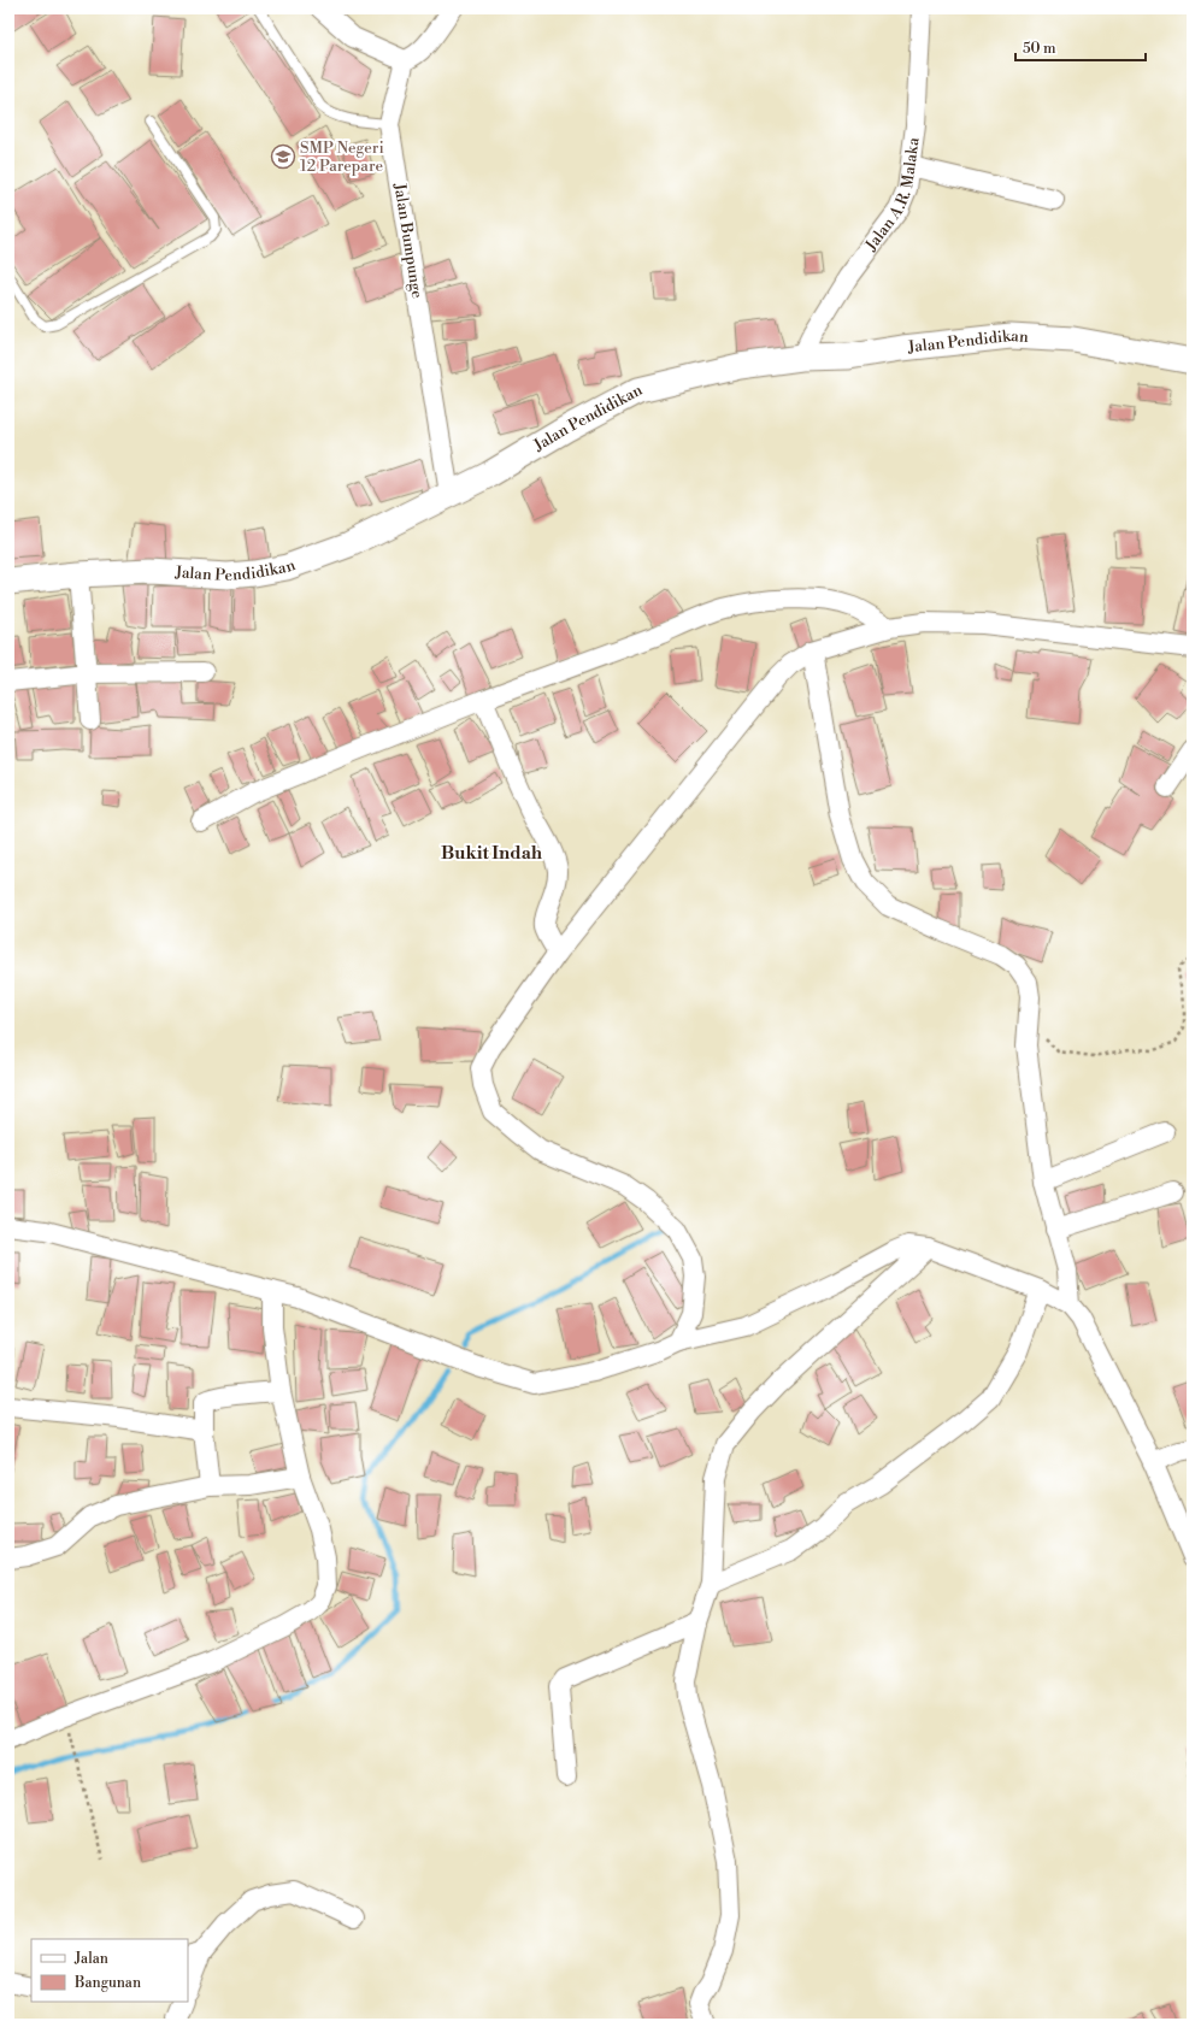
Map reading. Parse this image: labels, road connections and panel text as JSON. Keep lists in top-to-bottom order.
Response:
{
  "streets": {
    "street": ["Jalan A.R. Malaka", "Jalan Bumpunge", "Jalan Pendidikan"]
  },
  "crossings": [
    ["Jalan A.R. Malaka", "Jalan Pendidikan"],
    ["Jalan Bumpunge", "Jalan Pendidikan"]
  ],
  "districts": ["Bukit Indah"],
  "places": {
    "school or university": ["SMP Negeri 12 Parepare"]
  },
  "legend": ["Jalan", "Bangunan"],
  "scale_bar": "50 m"
}
